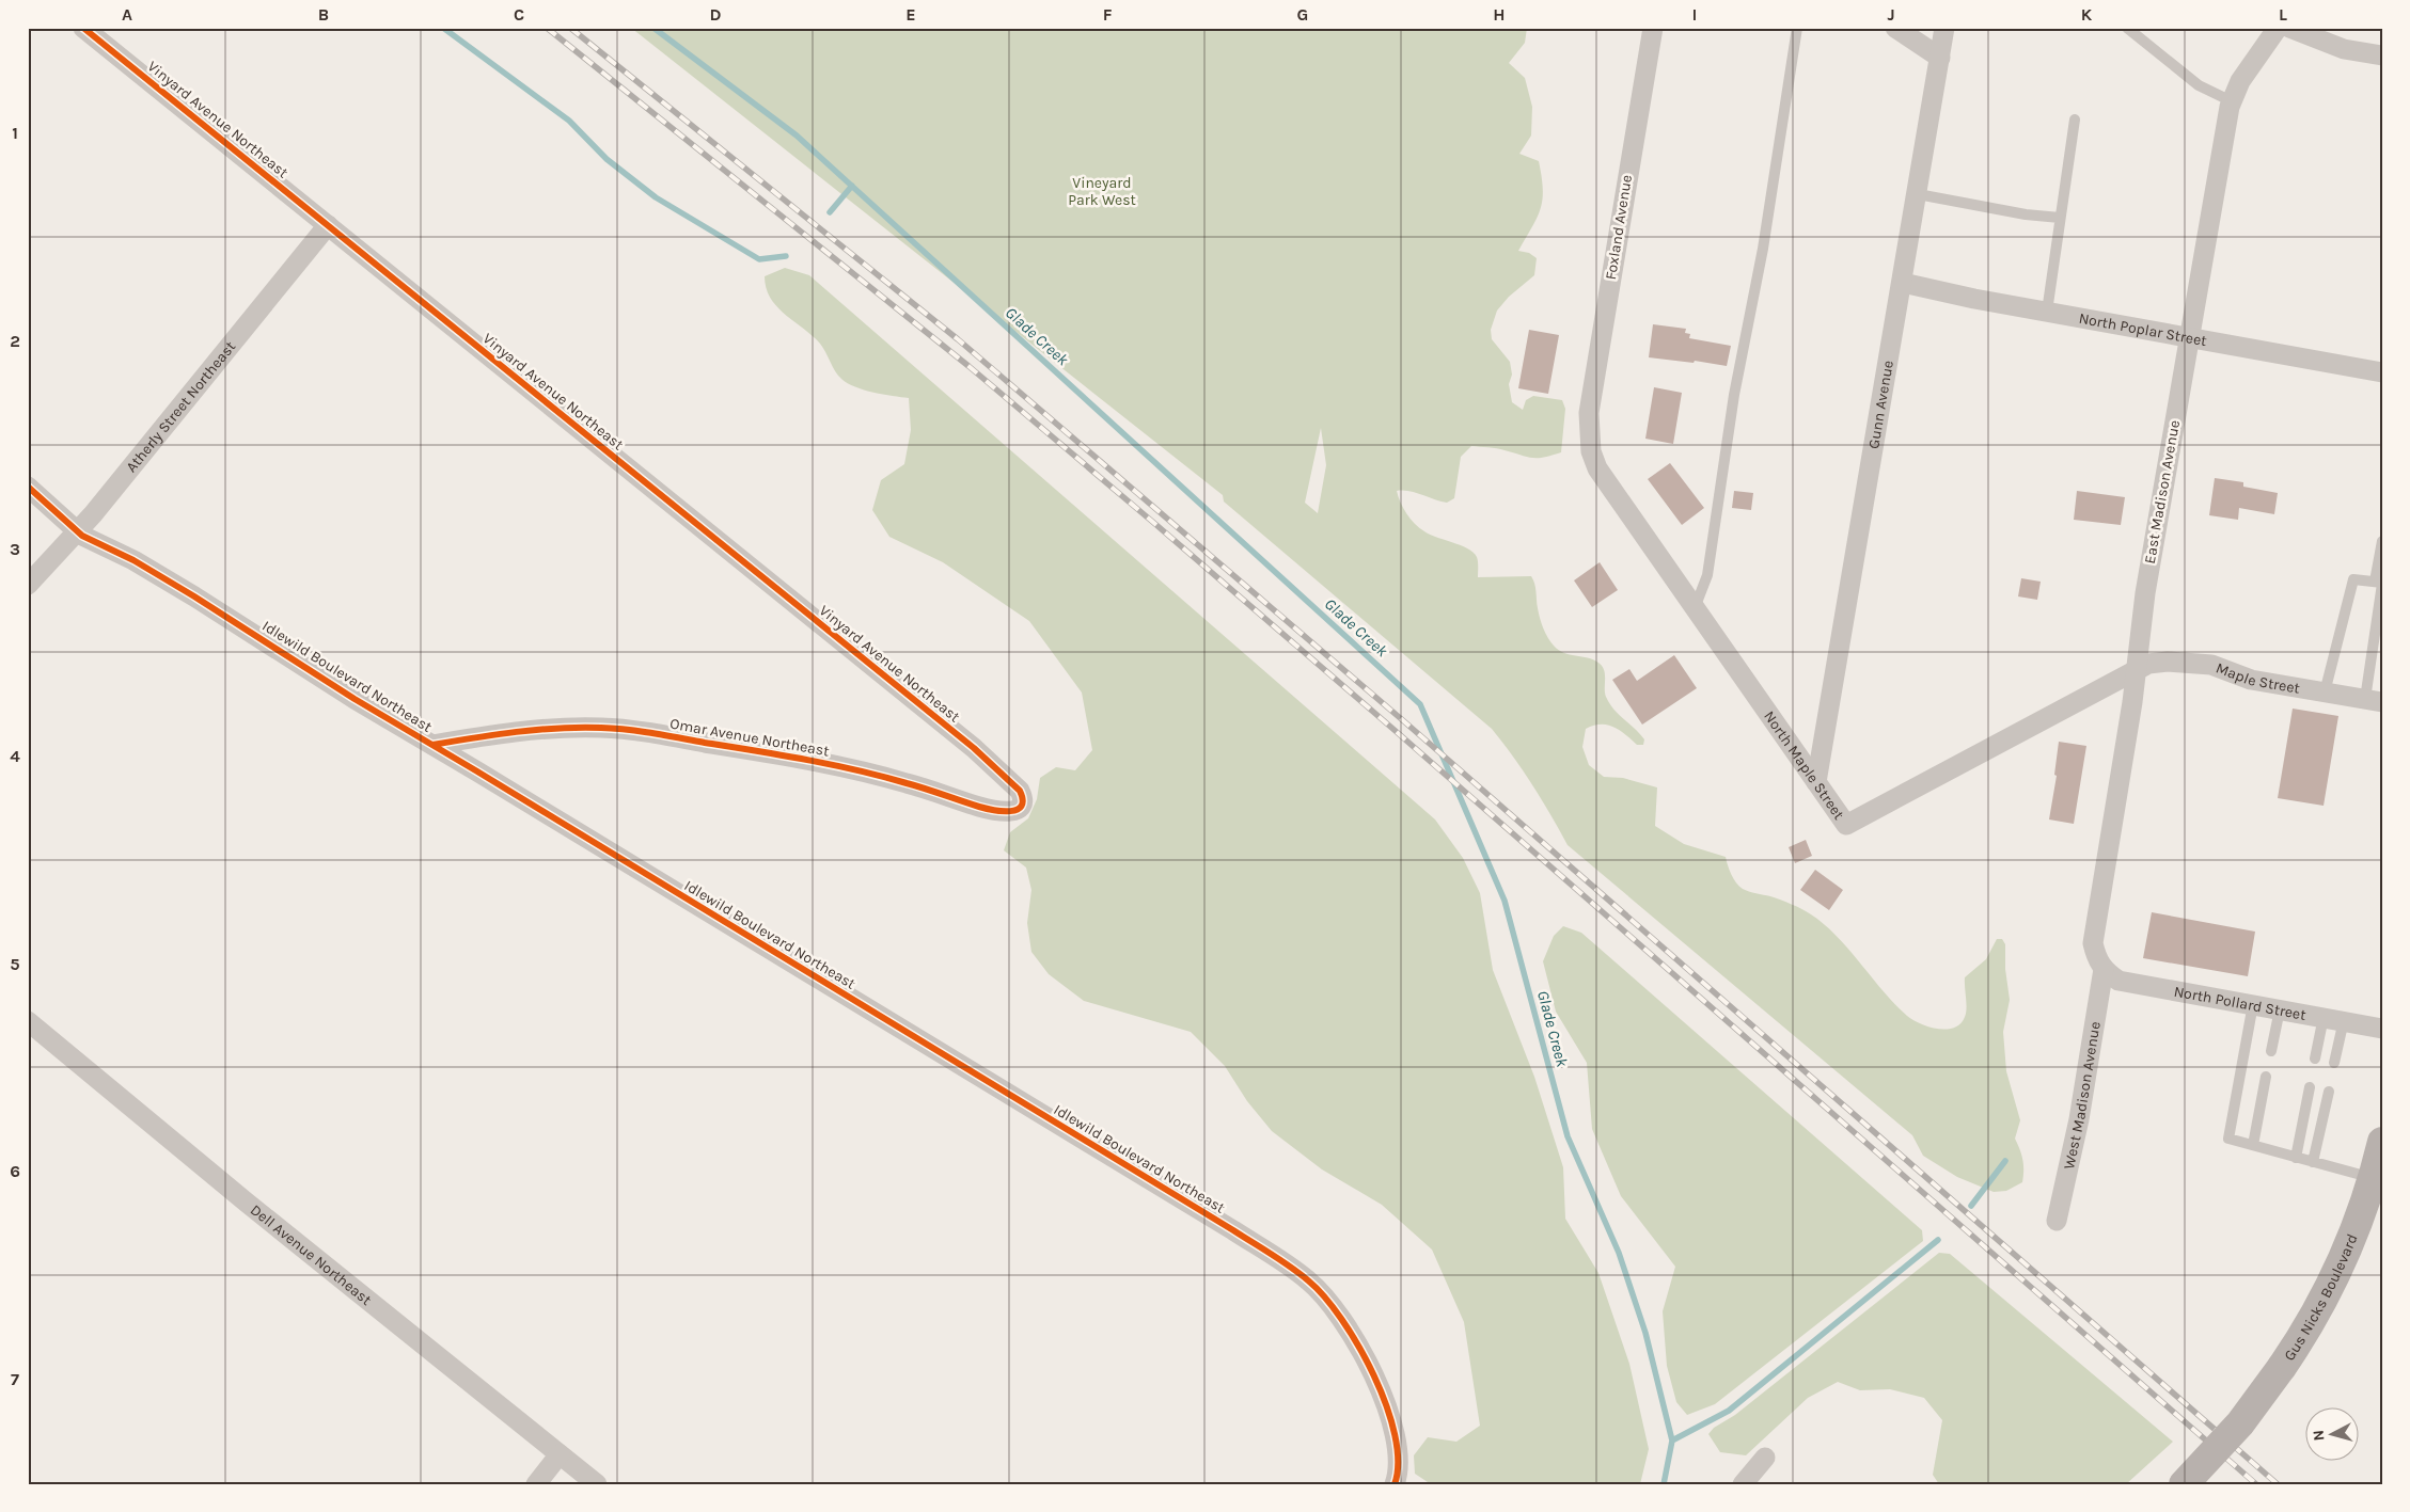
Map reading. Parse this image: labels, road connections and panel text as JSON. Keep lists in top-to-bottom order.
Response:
{
  "streets": {
    "main road": ["Gus Nicks Boulevard"],
    "street": [
      "Vinyard Avenue Northeast",
      "Foxland Avenue",
      "North Poplar Street",
      "Gunn Avenue",
      "Atherly Street Northeast",
      "East Madison Avenue",
      "Idlewild Boulevard Northeast",
      "Maple Street",
      "Omar Avenue Northeast",
      "North Maple Street",
      "North Pollard Street",
      "West Madison Avenue",
      "Dell Avenue Northeast"
    ]
  },
  "crossings": [
    ["Vinyard Avenue Northeast", "Atherly Street Northeast"],
    ["Vinyard Avenue Northeast", "Omar Avenue Northeast"],
    ["Foxland Avenue", "North Maple Street"],
    ["North Poplar Street", "Gunn Avenue"],
    ["North Poplar Street", "East Madison Avenue"],
    ["Gunn Avenue", "North Maple Street"],
    ["Atherly Street Northeast", "Idlewild Boulevard Northeast"],
    ["East Madison Avenue", "Maple Street"],
    ["East Madison Avenue", "North Maple Street"],
    ["East Madison Avenue", "North Pollard Street"],
    ["East Madison Avenue", "West Madison Avenue"],
    ["Idlewild Boulevard Northeast", "Omar Avenue Northeast"],
    ["Maple Street", "North Maple Street"],
    ["North Pollard Street", "West Madison Avenue"]
  ],
  "water": ["Glade Creek"],
  "parks": ["Vineyard Park West"],
  "north": "left",
  "grid": {
    "columns": [
      "A",
      "B",
      "C",
      "D",
      "E",
      "F",
      "G",
      "H",
      "I",
      "J",
      "K",
      "L"
    ],
    "rows": [
      "1",
      "2",
      "3",
      "4",
      "5",
      "6",
      "7"
    ]
  }
}
